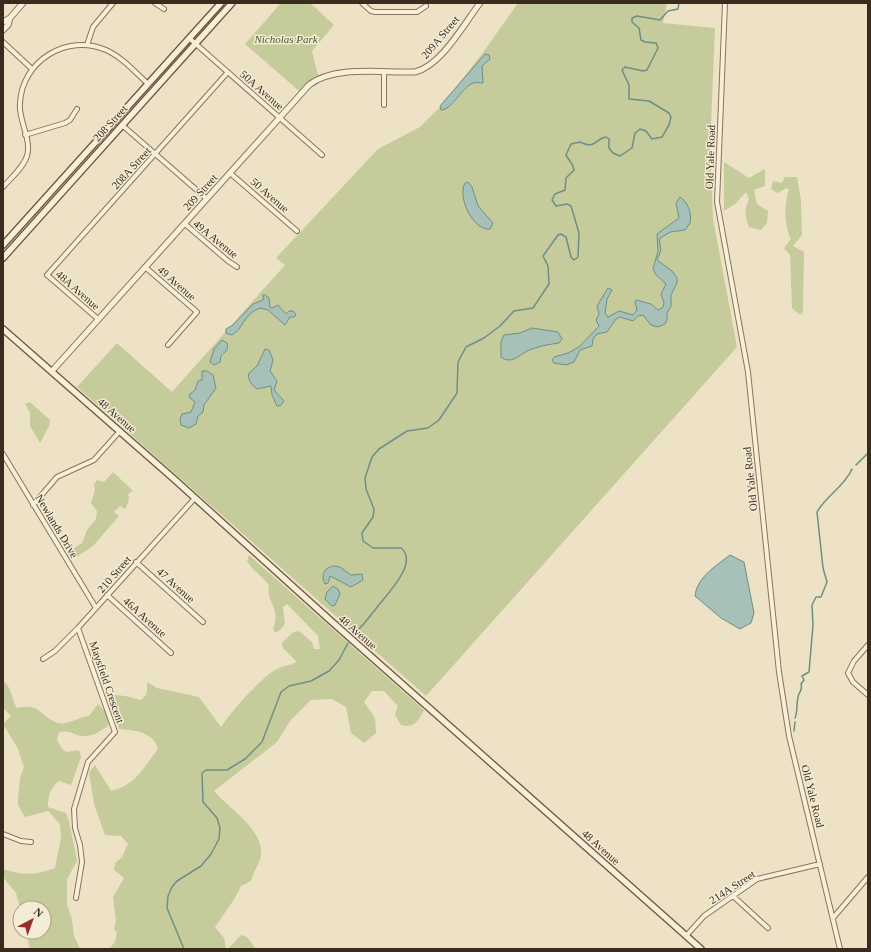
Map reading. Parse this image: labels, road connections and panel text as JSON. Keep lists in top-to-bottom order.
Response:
{
  "streets": {
    "main road": ["208 Street", "48 Avenue"],
    "street": [
      "209A Street",
      "50A Avenue",
      "Old Yale Road",
      "208A Street",
      "209 Street",
      "50 Avenue",
      "49A Avenue",
      "49 Avenue",
      "48A Avenue",
      "Newlands Drive",
      "210 Street",
      "47 Avenue",
      "46A Avenue",
      "Maysfield Crescent",
      "214A Street"
    ]
  },
  "crossings": [
    ["209A Street", "209 Street"],
    ["50A Avenue", "208 Street"],
    ["50A Avenue", "208A Street"],
    ["50A Avenue", "209 Street"],
    ["Old Yale Road", "214A Street"],
    ["208A Street", "48A Avenue"],
    ["209 Street", "50 Avenue"],
    ["209 Street", "49A Avenue"],
    ["209 Street", "49 Avenue"],
    ["209 Street", "48A Avenue"],
    ["209 Street", "48 Avenue"],
    ["48 Avenue", "210 Street"],
    ["48 Avenue", "214A Street"],
    ["Newlands Drive", "210 Street"],
    ["210 Street", "47 Avenue"],
    ["210 Street", "46A Avenue"],
    ["210 Street", "Maysfield Crescent"]
  ],
  "parks": ["Nicholas Park"],
  "north": "top right"
}
